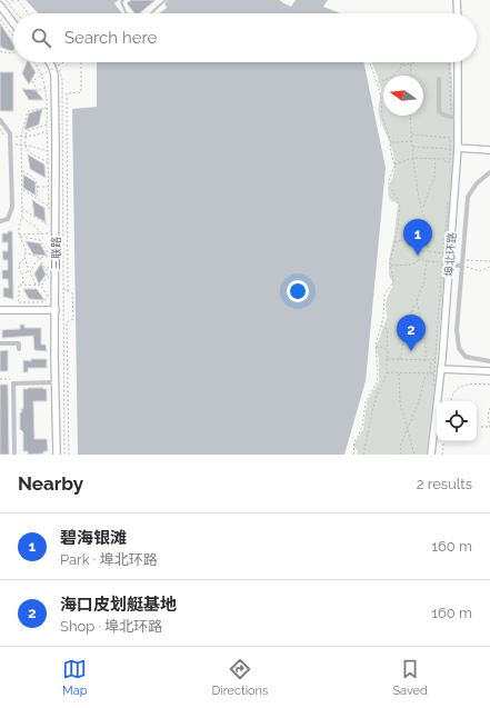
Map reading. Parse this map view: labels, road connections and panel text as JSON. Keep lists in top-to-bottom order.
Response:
{
  "streets": {
    "main road": ["三联路", "埠北环路"]
  },
  "north": "left",
  "page": {
    "search": "Search here",
    "pins": ["1", "2"],
    "heading": ["Nearby", "2 results"],
    "list": [
      {
        "mark": "1",
        "name": "碧海银滩",
        "note": "Park · 埠北环路",
        "value": "160 m"
      },
      {
        "mark": "2",
        "name": "海口皮划艇基地",
        "note": "Shop · 埠北环路",
        "value": "160 m"
      }
    ],
    "nav": ["Map", "Directions", "Saved"]
  }
}
